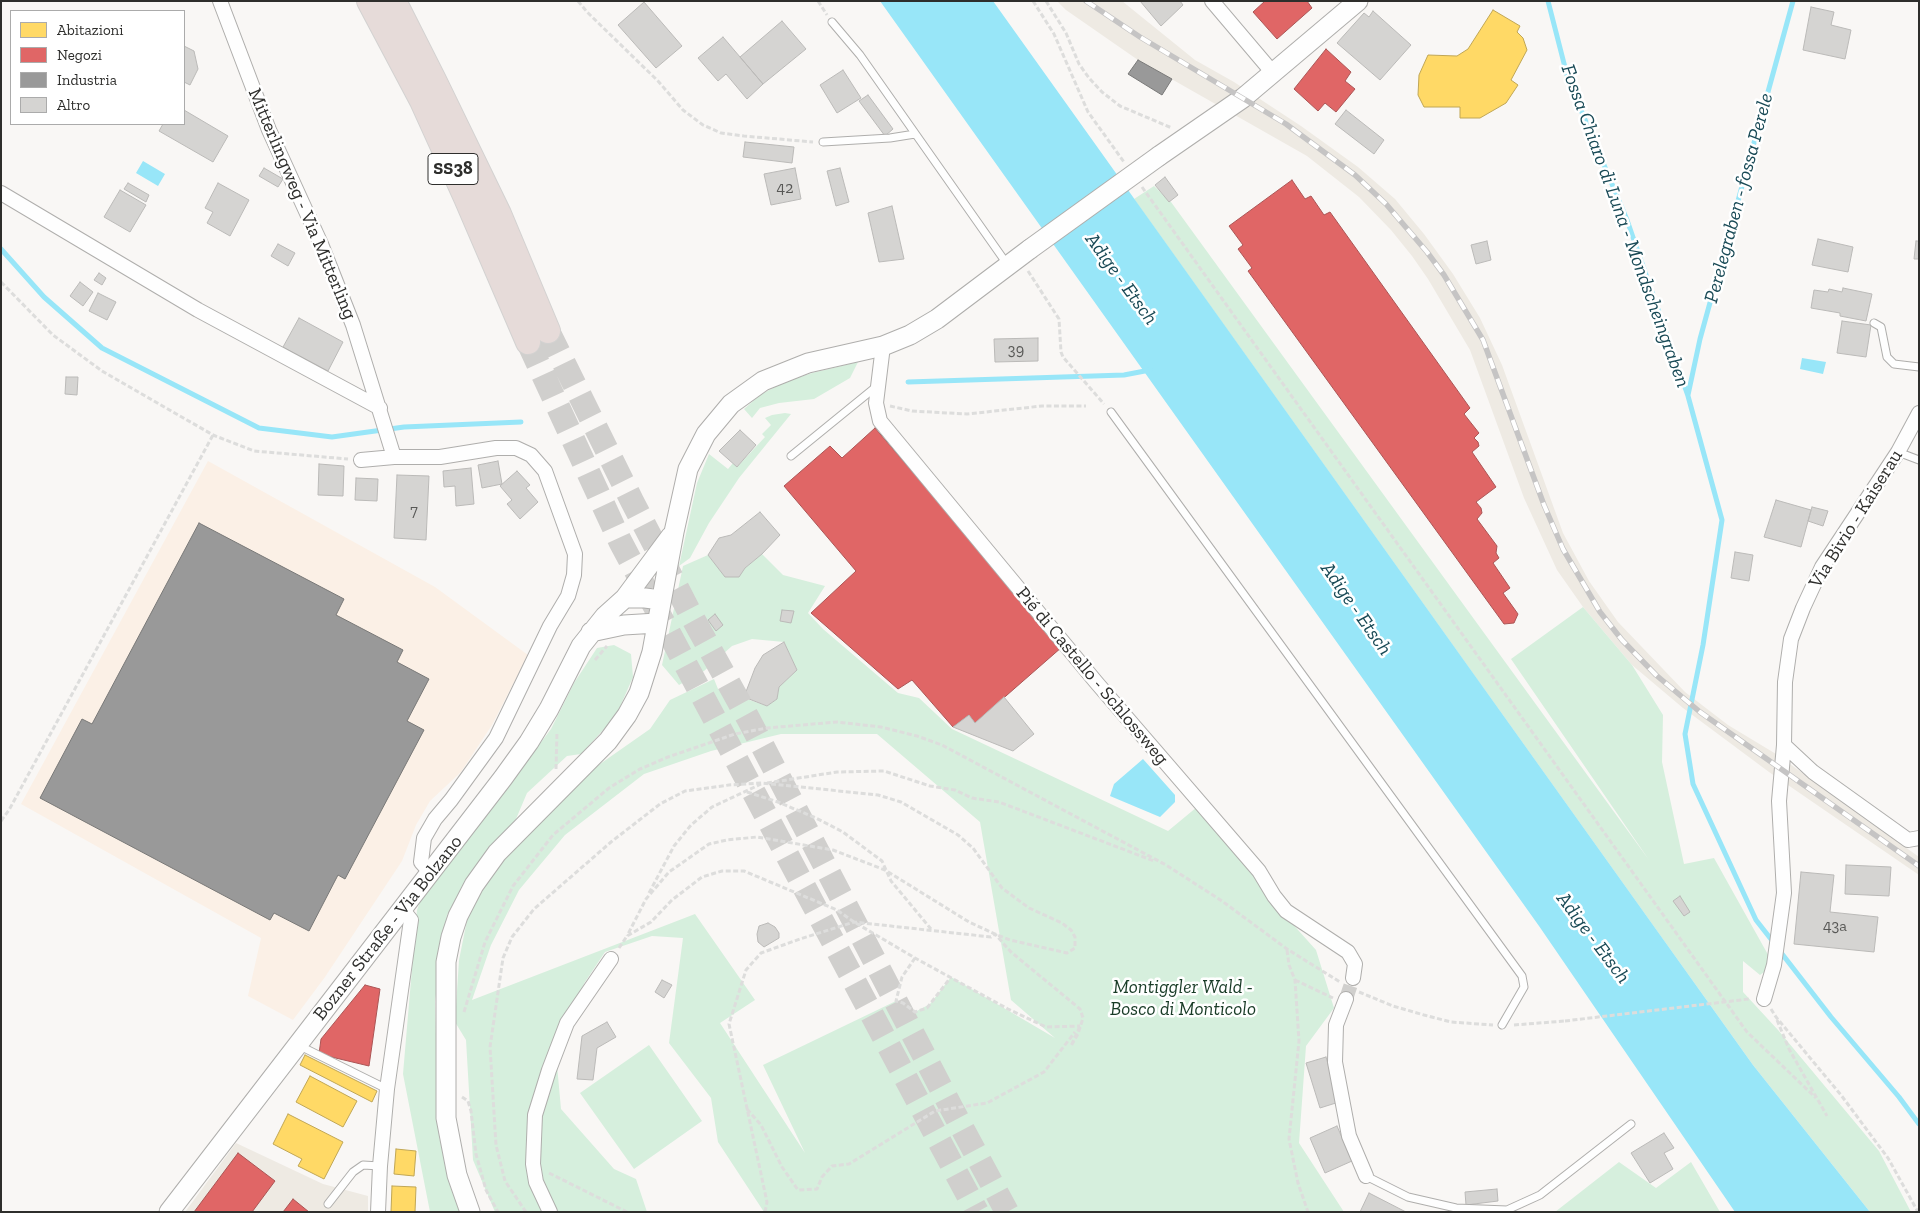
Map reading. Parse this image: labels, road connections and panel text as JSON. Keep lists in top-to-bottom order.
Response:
{
  "streets": {
    "highway": ["SS38"],
    "main road": ["Bozner Straße - Via Bolzano"],
    "street": ["Mitterlingweg - Via Mitterling", "Via Bivio - Kaiserau", "Pié di Castello - Schlossweg"]
  },
  "water": ["Perelegraben - fossa Perele", "Fossa Chiaro di Luna - Mondscheingraben", "Adige - Etsch"],
  "parks": ["Montiggler Wald - Bosco di Monticolo"],
  "house_numbers": [
    "42",
    "39",
    "7",
    "43a"
  ],
  "legend": [
    "Abitazioni",
    "Negozi",
    "Industria",
    "Altro"
  ]
}
